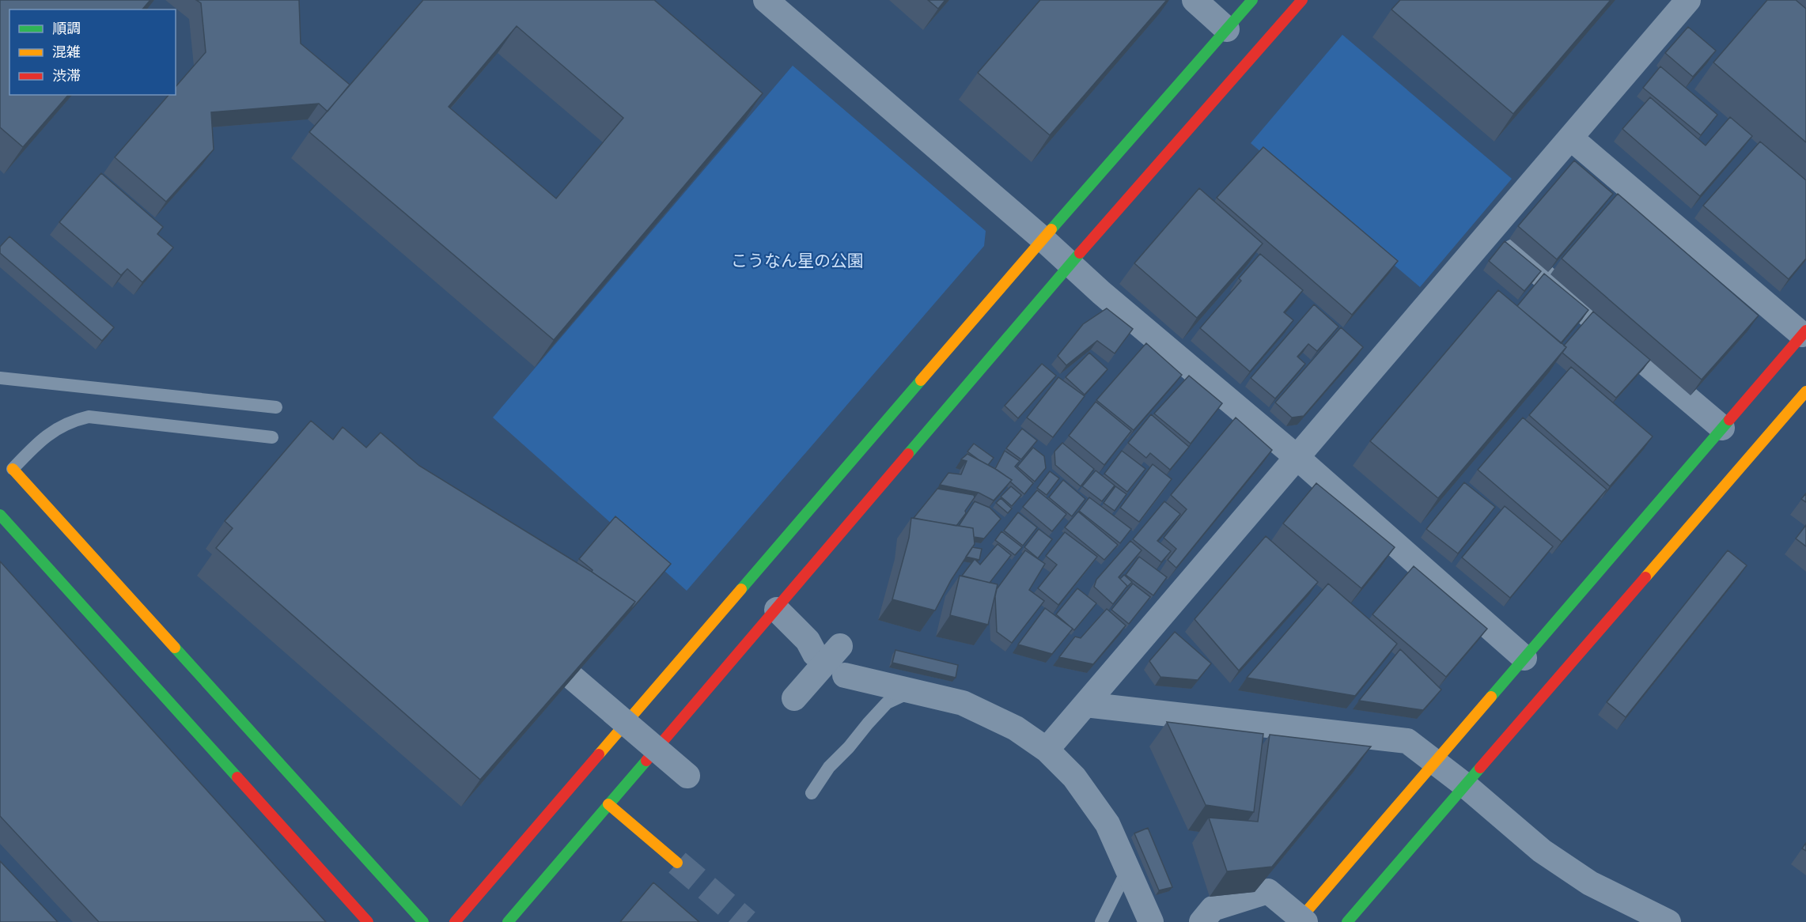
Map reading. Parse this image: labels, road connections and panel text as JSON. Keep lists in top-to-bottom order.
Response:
{
  "parks": ["こうなん星の公園"],
  "legend": ["順調", "混雑", "渋滞"]
}
